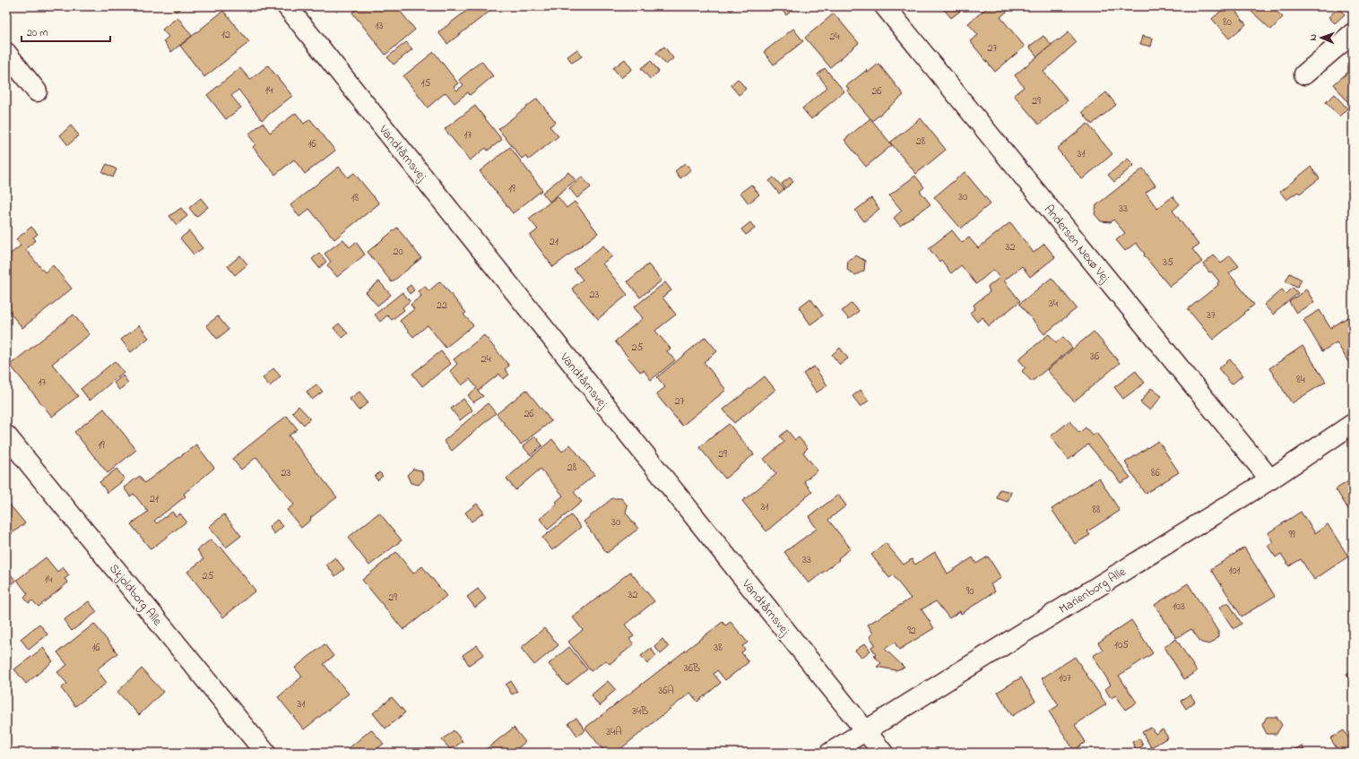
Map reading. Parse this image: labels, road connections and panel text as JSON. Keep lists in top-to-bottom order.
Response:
{
  "streets": {
    "street": [
      "Vandtårnsvej",
      "Andersen Nexø Vej",
      "Marienborg Alle",
      "Skjoldborg Alle"
    ]
  },
  "crossings": [
    ["Vandtårnsvej", "Marienborg Alle"],
    ["Andersen Nexø Vej", "Marienborg Alle"]
  ],
  "house_numbers": [
    "80",
    "13",
    "12",
    "24",
    "27",
    "15",
    "14",
    "26",
    "29",
    "17",
    "28",
    "16",
    "31",
    "19",
    "30",
    "18",
    "33",
    "21",
    "32",
    "20",
    "35",
    "23",
    "34",
    "22",
    "37",
    "25",
    "36",
    "24",
    "84",
    "17",
    "27",
    "26",
    "19",
    "29",
    "28",
    "23",
    "86",
    "21",
    "31",
    "88",
    "30",
    "99",
    "33",
    "101",
    "25",
    "14",
    "90",
    "32",
    "29",
    "103",
    "92",
    "105",
    "16",
    "38",
    "36B",
    "107",
    "36A",
    "31",
    "34B",
    "34A"
  ],
  "scale_bar": "20 m",
  "north": "left"
}
